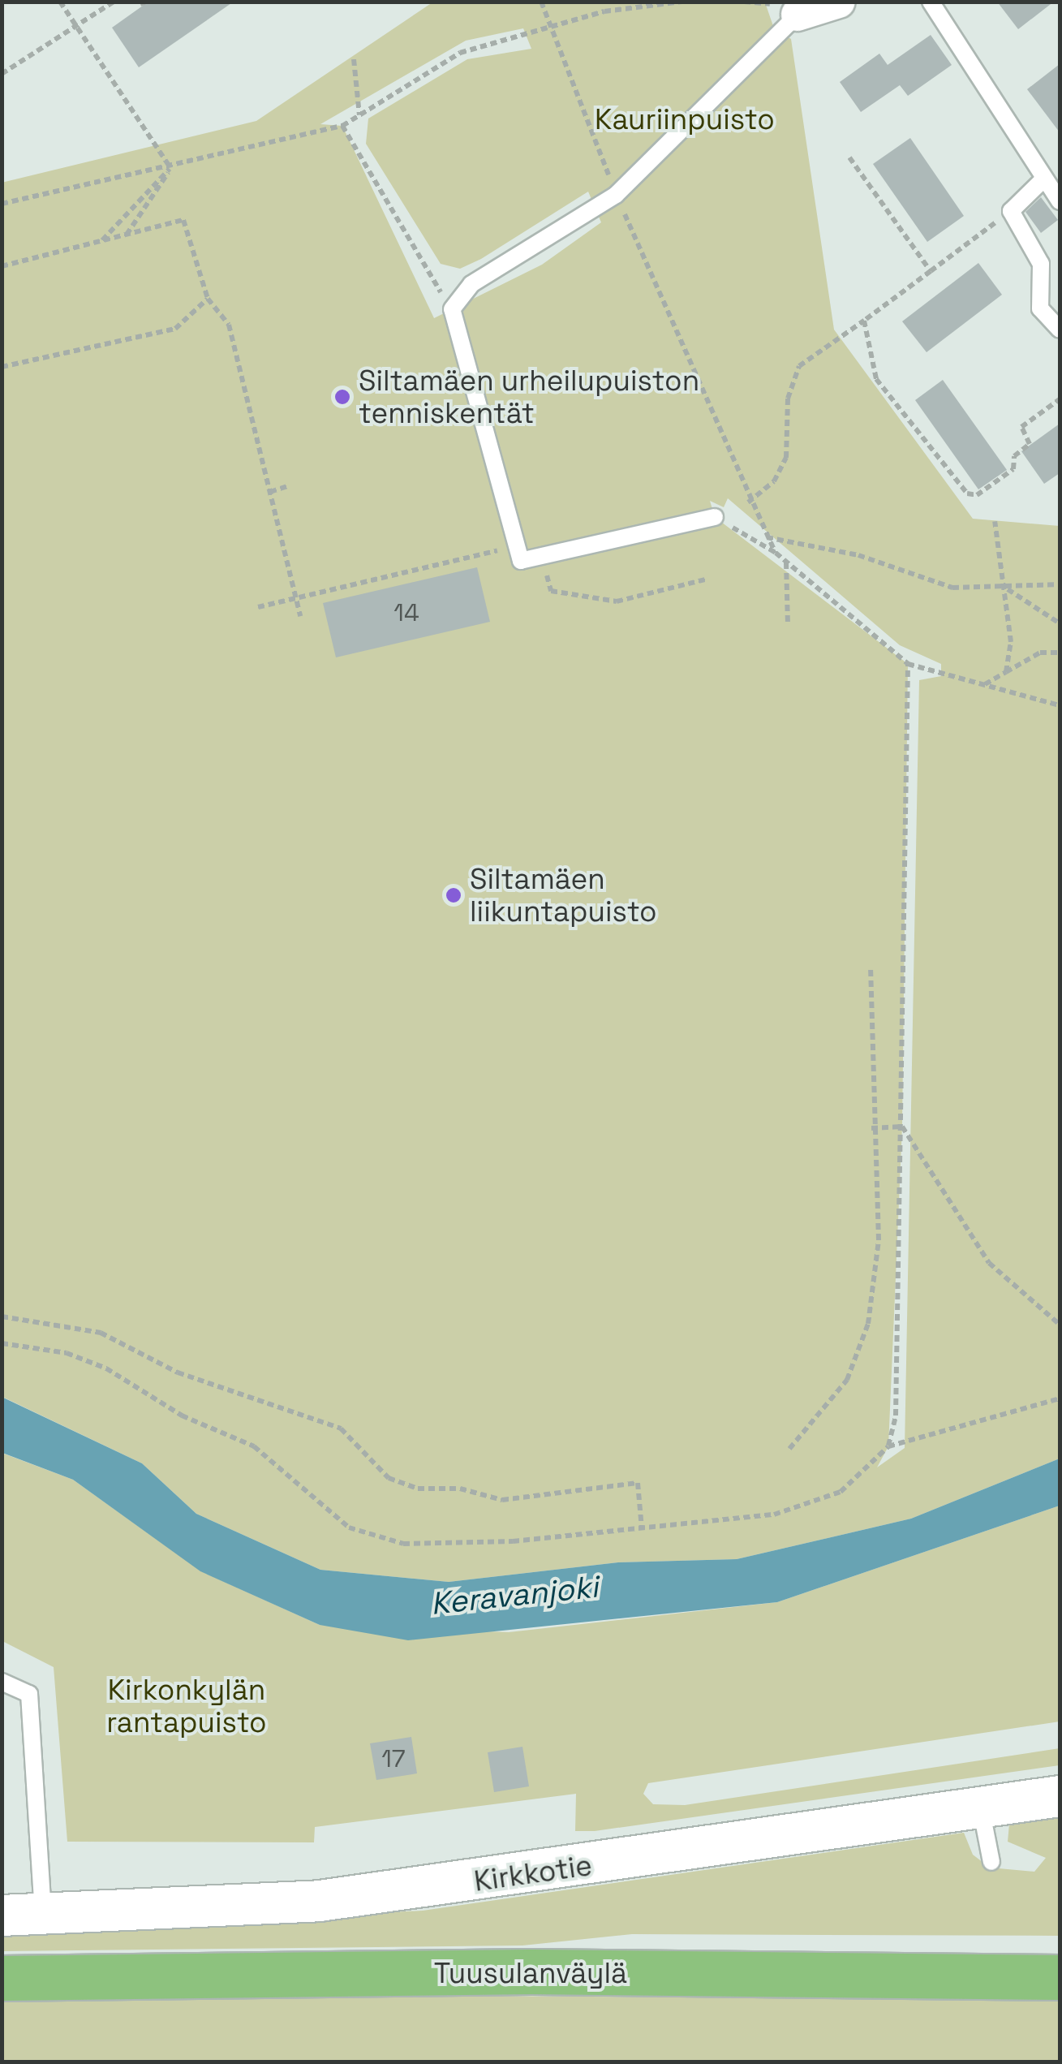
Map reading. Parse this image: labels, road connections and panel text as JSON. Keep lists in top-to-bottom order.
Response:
{
  "streets": {
    "highway": ["Tuusulanväylä"],
    "street": ["Kirkkotie"]
  },
  "water": ["Keravanjoki"],
  "parks": ["Kauriinpuisto", "Kirkonkylän rantapuisto"],
  "places": ["Siltamäen urheilupuiston tenniskentät", "Siltamäen liikuntapuisto"],
  "house_numbers": ["14", "17"]
}
